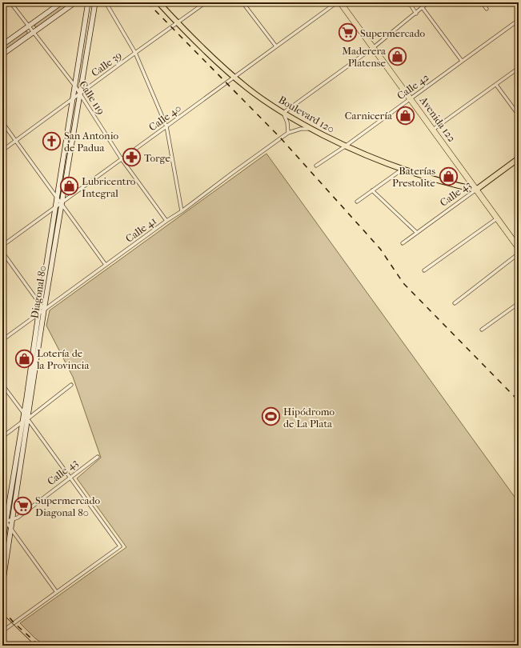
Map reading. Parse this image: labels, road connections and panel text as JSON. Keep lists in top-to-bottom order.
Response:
{
  "streets": {
    "highway": ["Avenida 122"],
    "main road": ["Boulevard 120", "Calle 43", "Diagonal 80"],
    "street": [
      "Calle 39",
      "Calle 42",
      "Calle 119",
      "Calle 40",
      "Calle 41"
    ]
  },
  "crossings": [
    ["Calle 39", "Calle 119"],
    ["Calle 39", "Boulevard 120"],
    ["Calle 39", "Diagonal 80"],
    ["Calle 42", "Boulevard 120"],
    ["Calle 42", "Avenida 122"],
    ["Calle 119", "Calle 40"],
    ["Calle 119", "Calle 41"],
    ["Calle 119", "Diagonal 80"],
    ["Boulevard 120", "Calle 40"],
    ["Boulevard 120", "Avenida 122"],
    ["Boulevard 120", "Calle 43"],
    ["Boulevard 120", "Calle 41"],
    ["Calle 40", "Diagonal 80"],
    ["Avenida 122", "Calle 43"],
    ["Calle 43", "Diagonal 80"],
    ["Calle 41", "Diagonal 80"]
  ],
  "places": {
    "supermarket": ["Supermercado", "Supermercado Diagonal 80"],
    "shop": [
      "Maderera Platense",
      "Carnicería",
      "Baterías Prestolite",
      "Lubricentro Integral",
      "Lotería de la Provincia"
    ],
    "church": ["San Antonio de Padua"],
    "pharmacy": ["Torge"],
    "sports": ["Hipódromo de La Plata"]
  }
}
